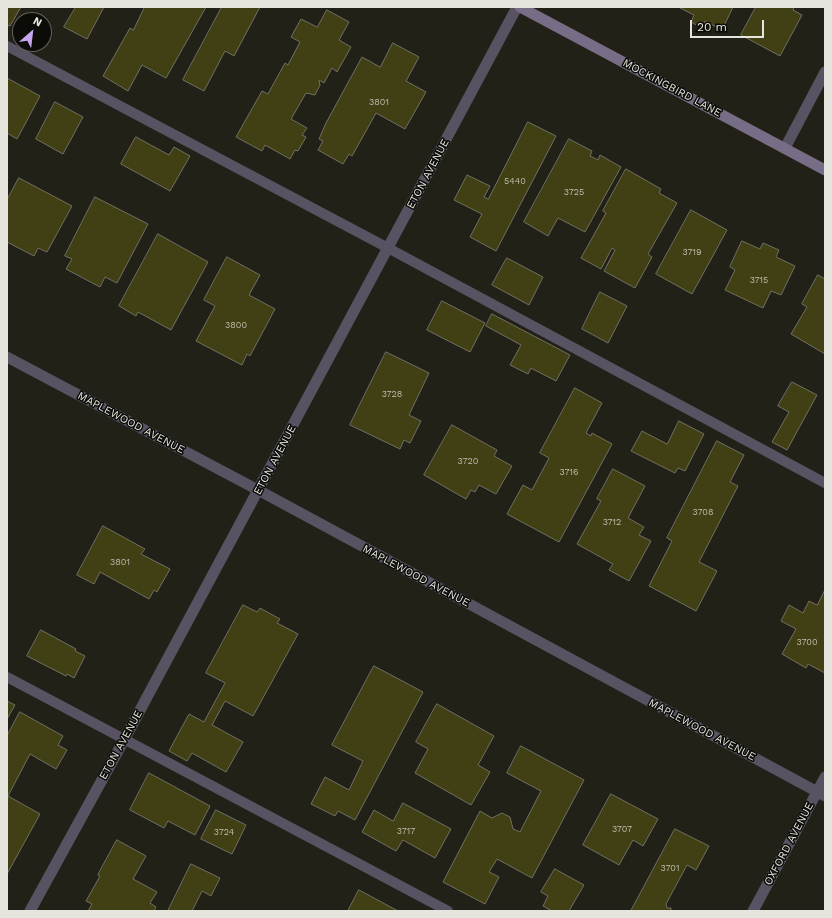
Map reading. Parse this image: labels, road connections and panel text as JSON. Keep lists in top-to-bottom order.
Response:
{
  "streets": {
    "main road": ["MOCKINGBIRD LANE"],
    "street": ["ETON AVENUE", "MAPLEWOOD AVENUE", "OXFORD AVENUE"]
  },
  "crossings": [
    ["MOCKINGBIRD LANE", "ETON AVENUE"],
    ["ETON AVENUE", "MAPLEWOOD AVENUE"],
    ["MAPLEWOOD AVENUE", "OXFORD AVENUE"]
  ],
  "house_numbers": [
    "3801",
    "5440",
    "3725",
    "3719",
    "3715",
    "3800",
    "3728",
    "3720",
    "3716",
    "3708",
    "3712",
    "3801",
    "3700",
    "3707",
    "3717",
    "3724",
    "3701"
  ],
  "scale_bar": "20 m",
  "north": "top right"
}
